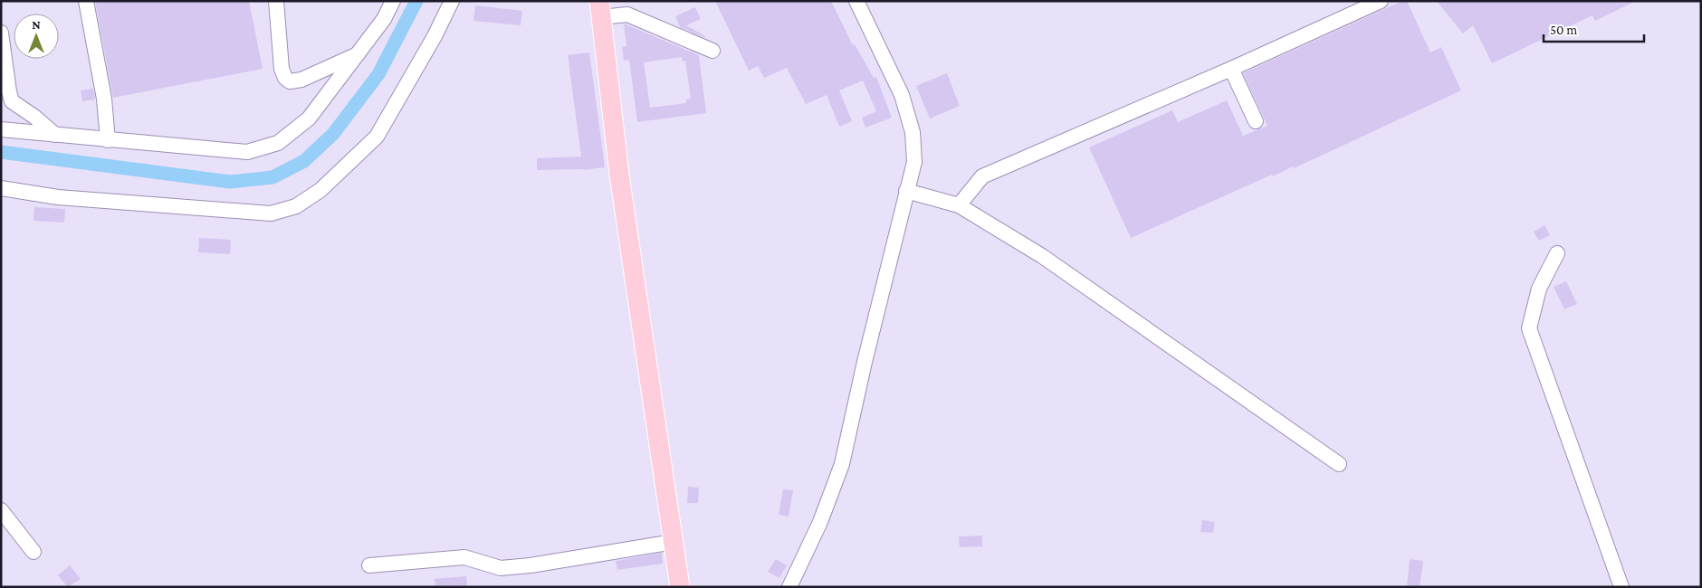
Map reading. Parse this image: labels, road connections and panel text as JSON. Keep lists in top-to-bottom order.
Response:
{
  "scale_bar": "50 m",
  "north": "top"
}
